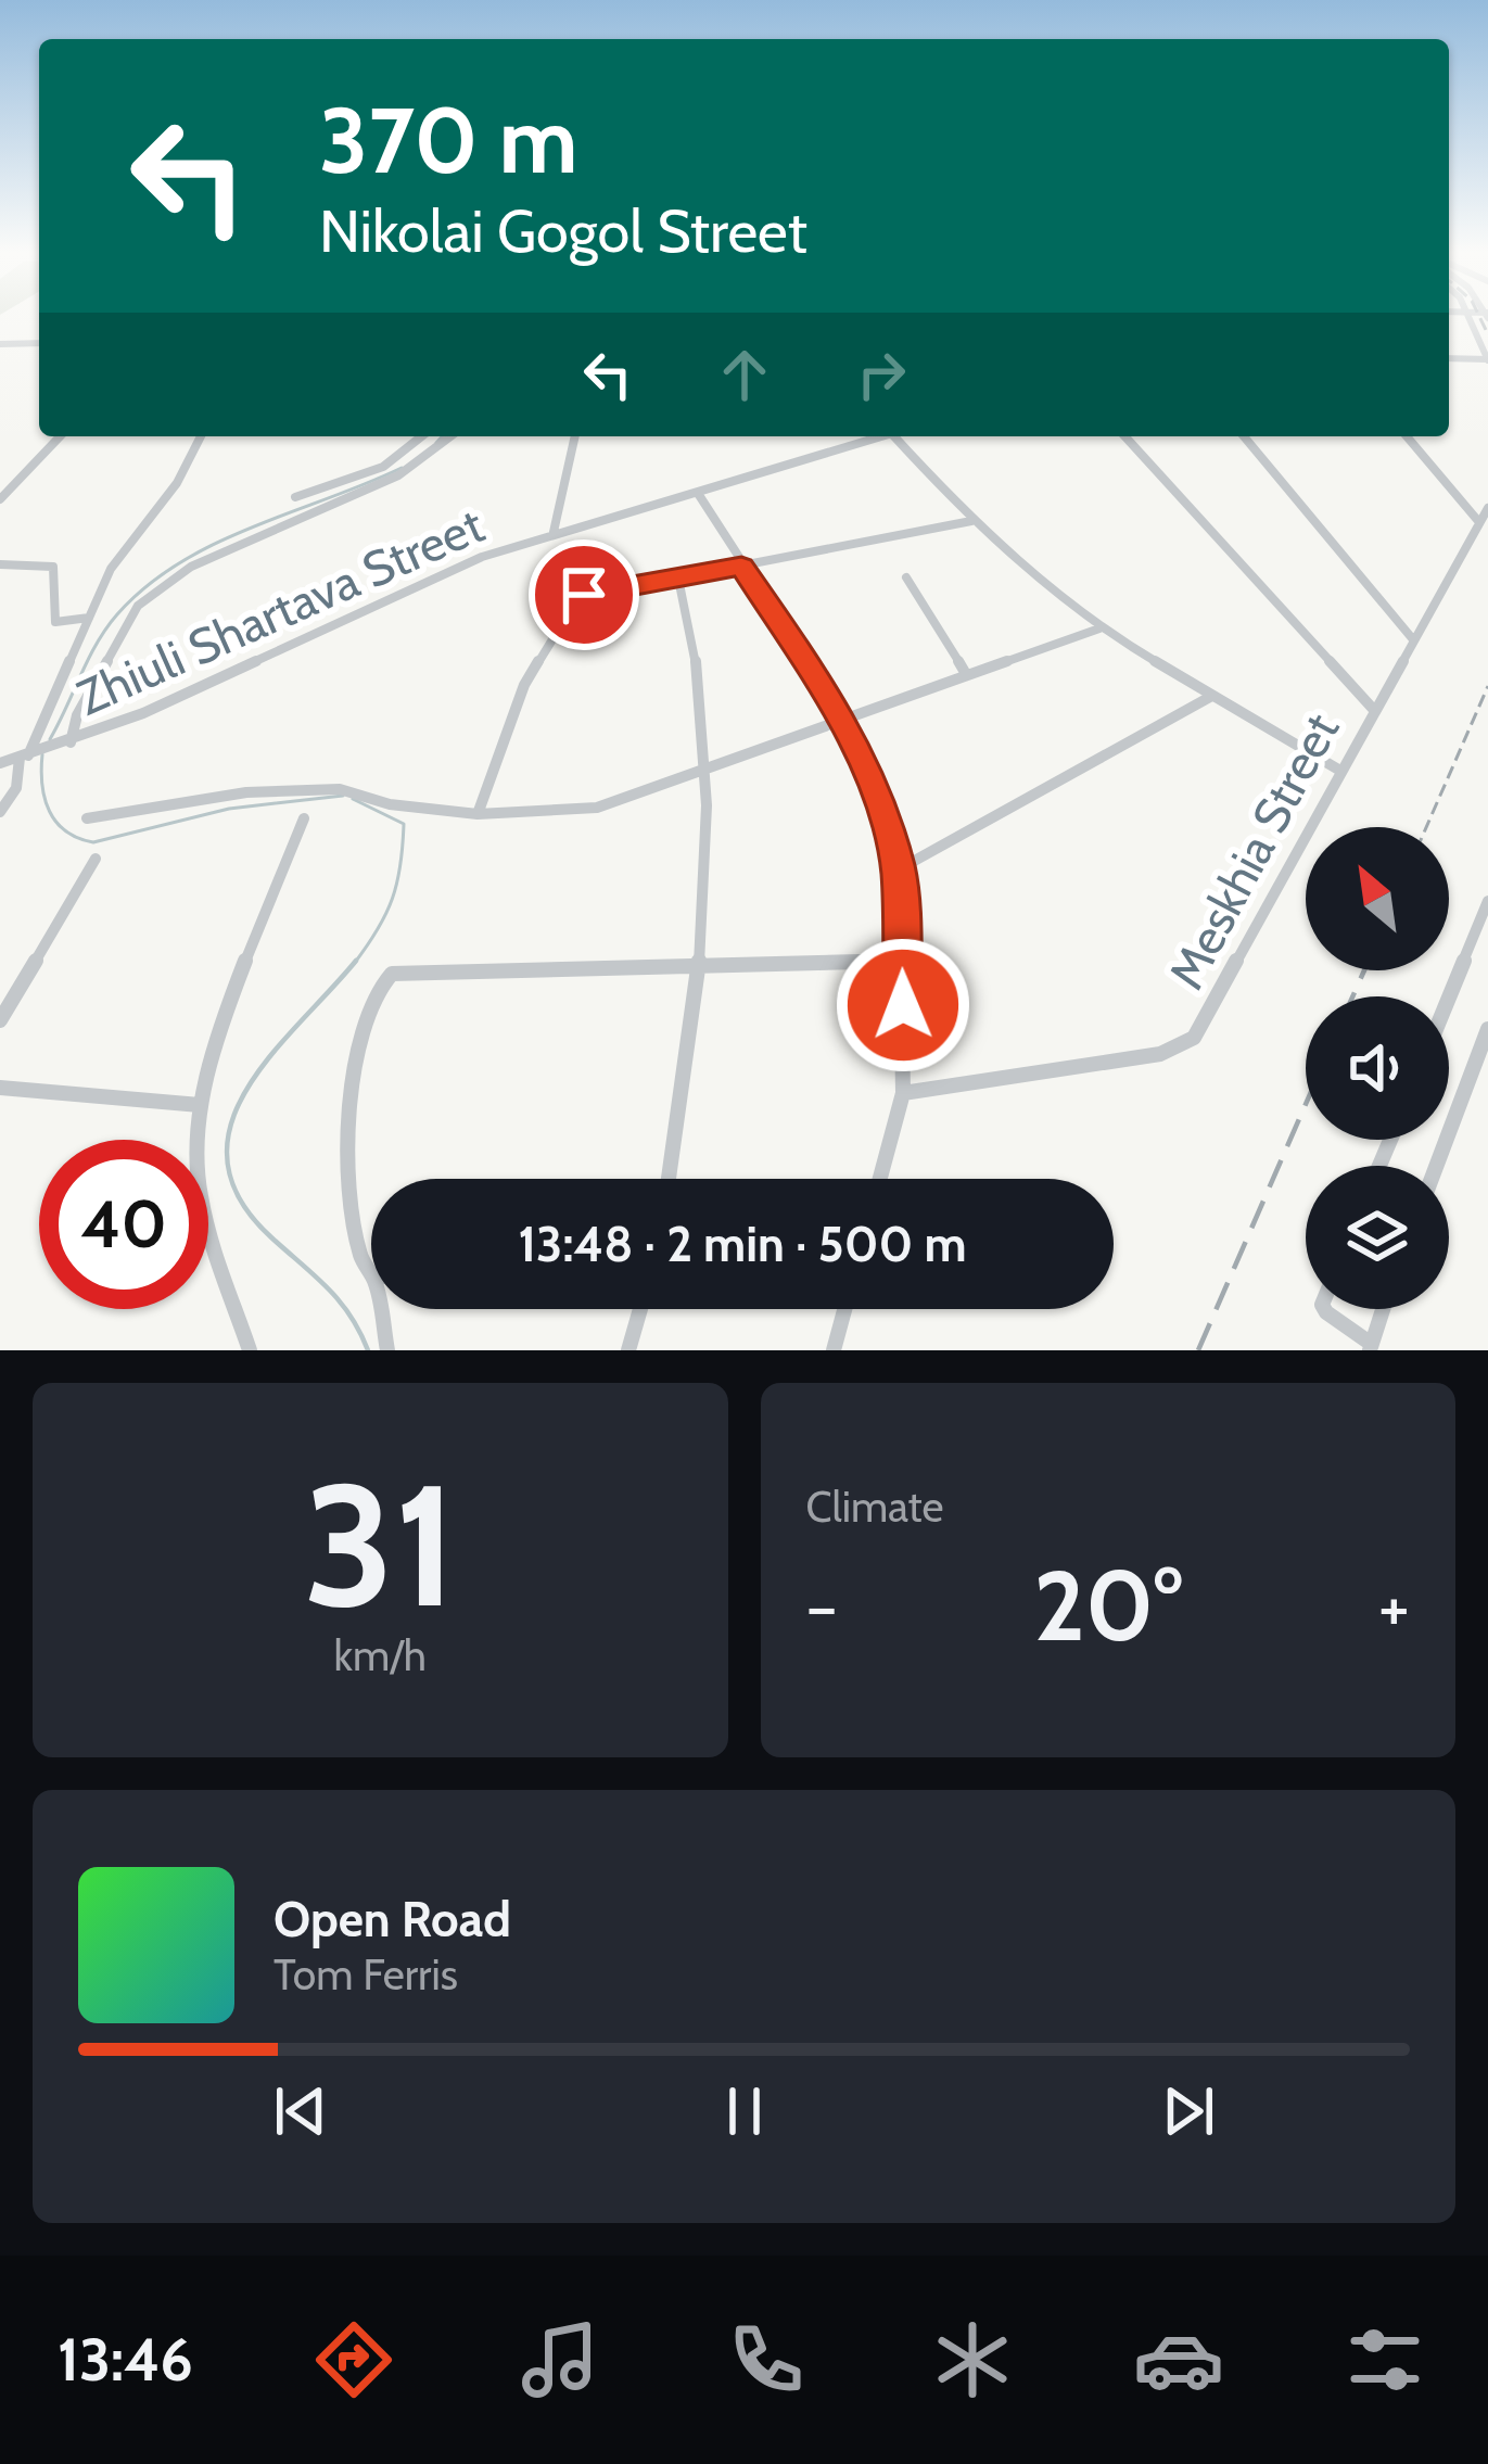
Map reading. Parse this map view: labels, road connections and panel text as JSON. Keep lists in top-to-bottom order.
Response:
{
  "streets": {
    "street": ["Zhiuli Shartava Street", "Meskhia Street"]
  },
  "north": "top left",
  "page": {
    "turn": ["370 m", "Nikolai Gogol Street"],
    "limit": "40",
    "trip": "13:48 · 2 min · 500 m",
    "tile": [
      ["31", "km/h"],
      "Climate"
    ],
    "heat": ["−", "20°", "+"],
    "song": ["Open Road", "Tom Ferris"],
    "tabs": "13:46"
  }
}
